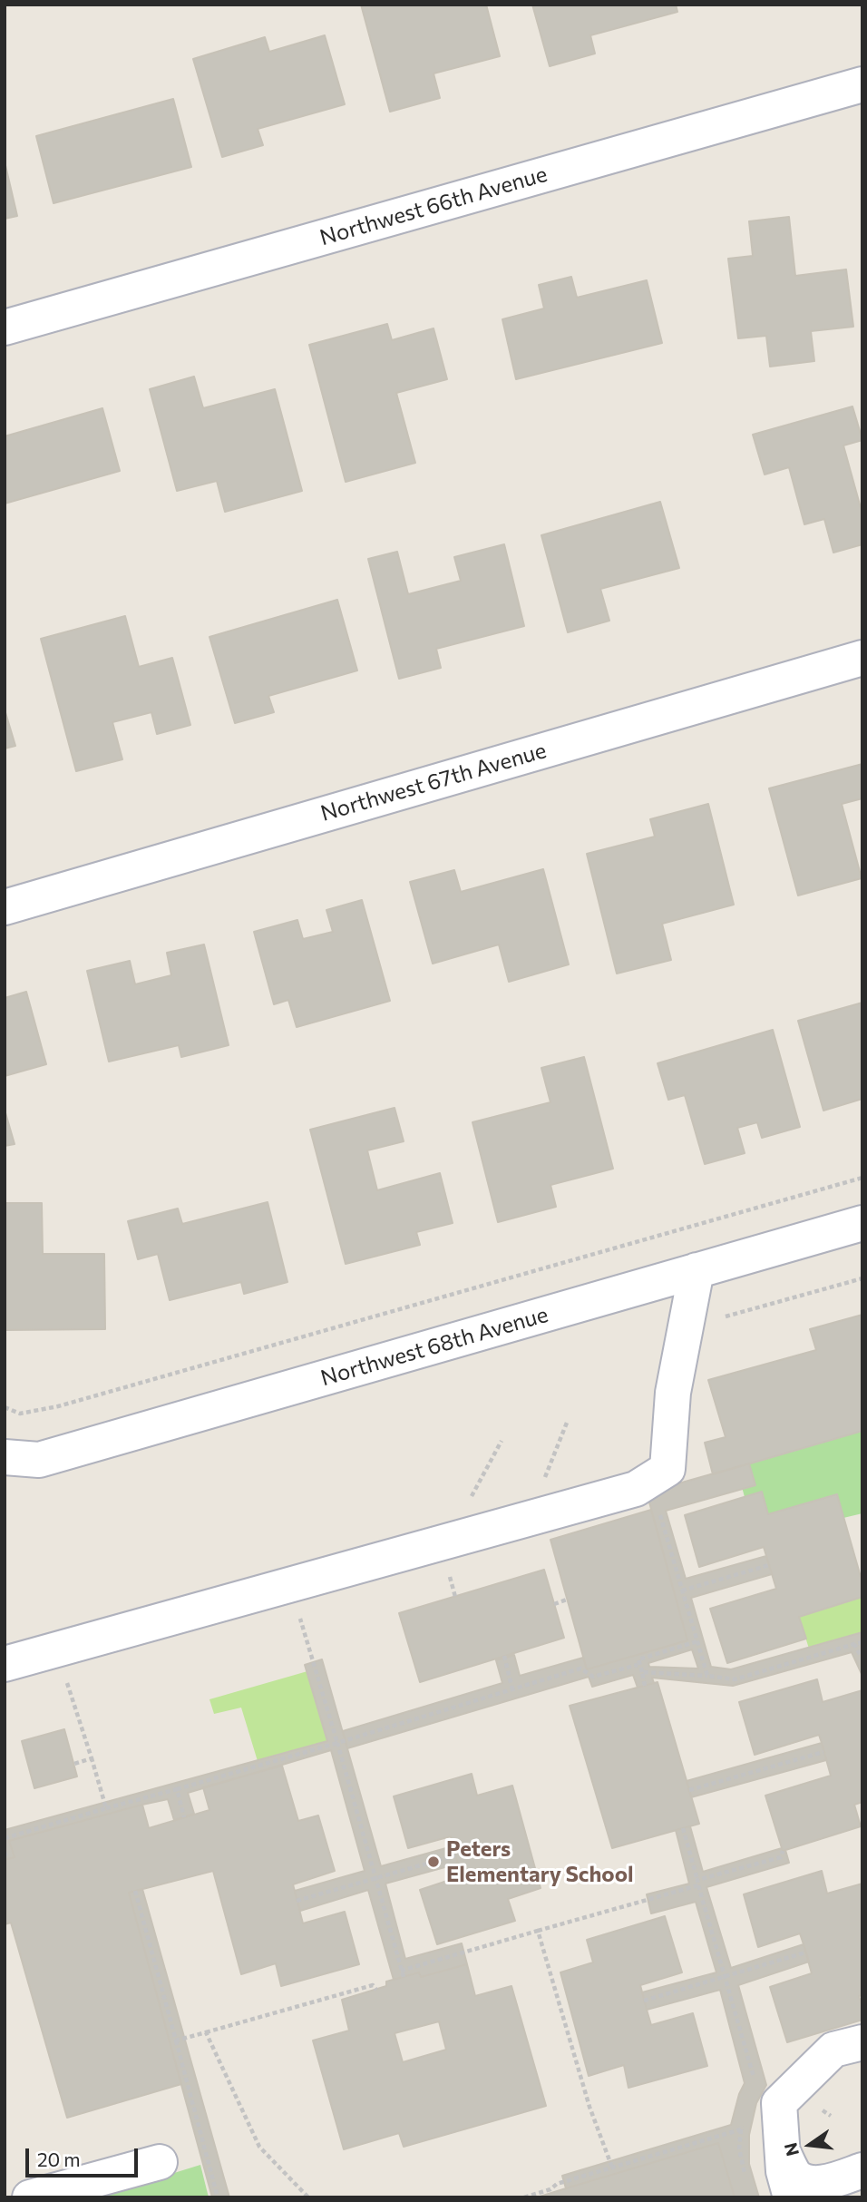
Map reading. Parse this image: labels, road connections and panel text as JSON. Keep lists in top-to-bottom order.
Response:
{
  "streets": {
    "street": ["Northwest 66th Avenue", "Northwest 67th Avenue", "Northwest 68th Avenue"]
  },
  "places": ["Peters Elementary School"],
  "scale_bar": "20 m",
  "north": "left"
}
